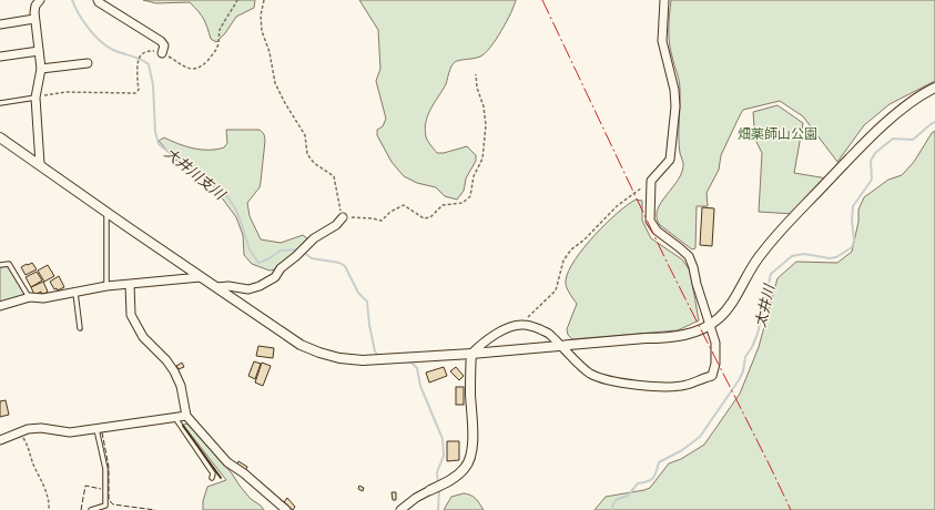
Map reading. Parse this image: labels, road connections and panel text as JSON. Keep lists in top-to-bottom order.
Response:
{
  "water": ["大井川支川", "太井川"],
  "parks": ["畑薬師山公園"]
}
